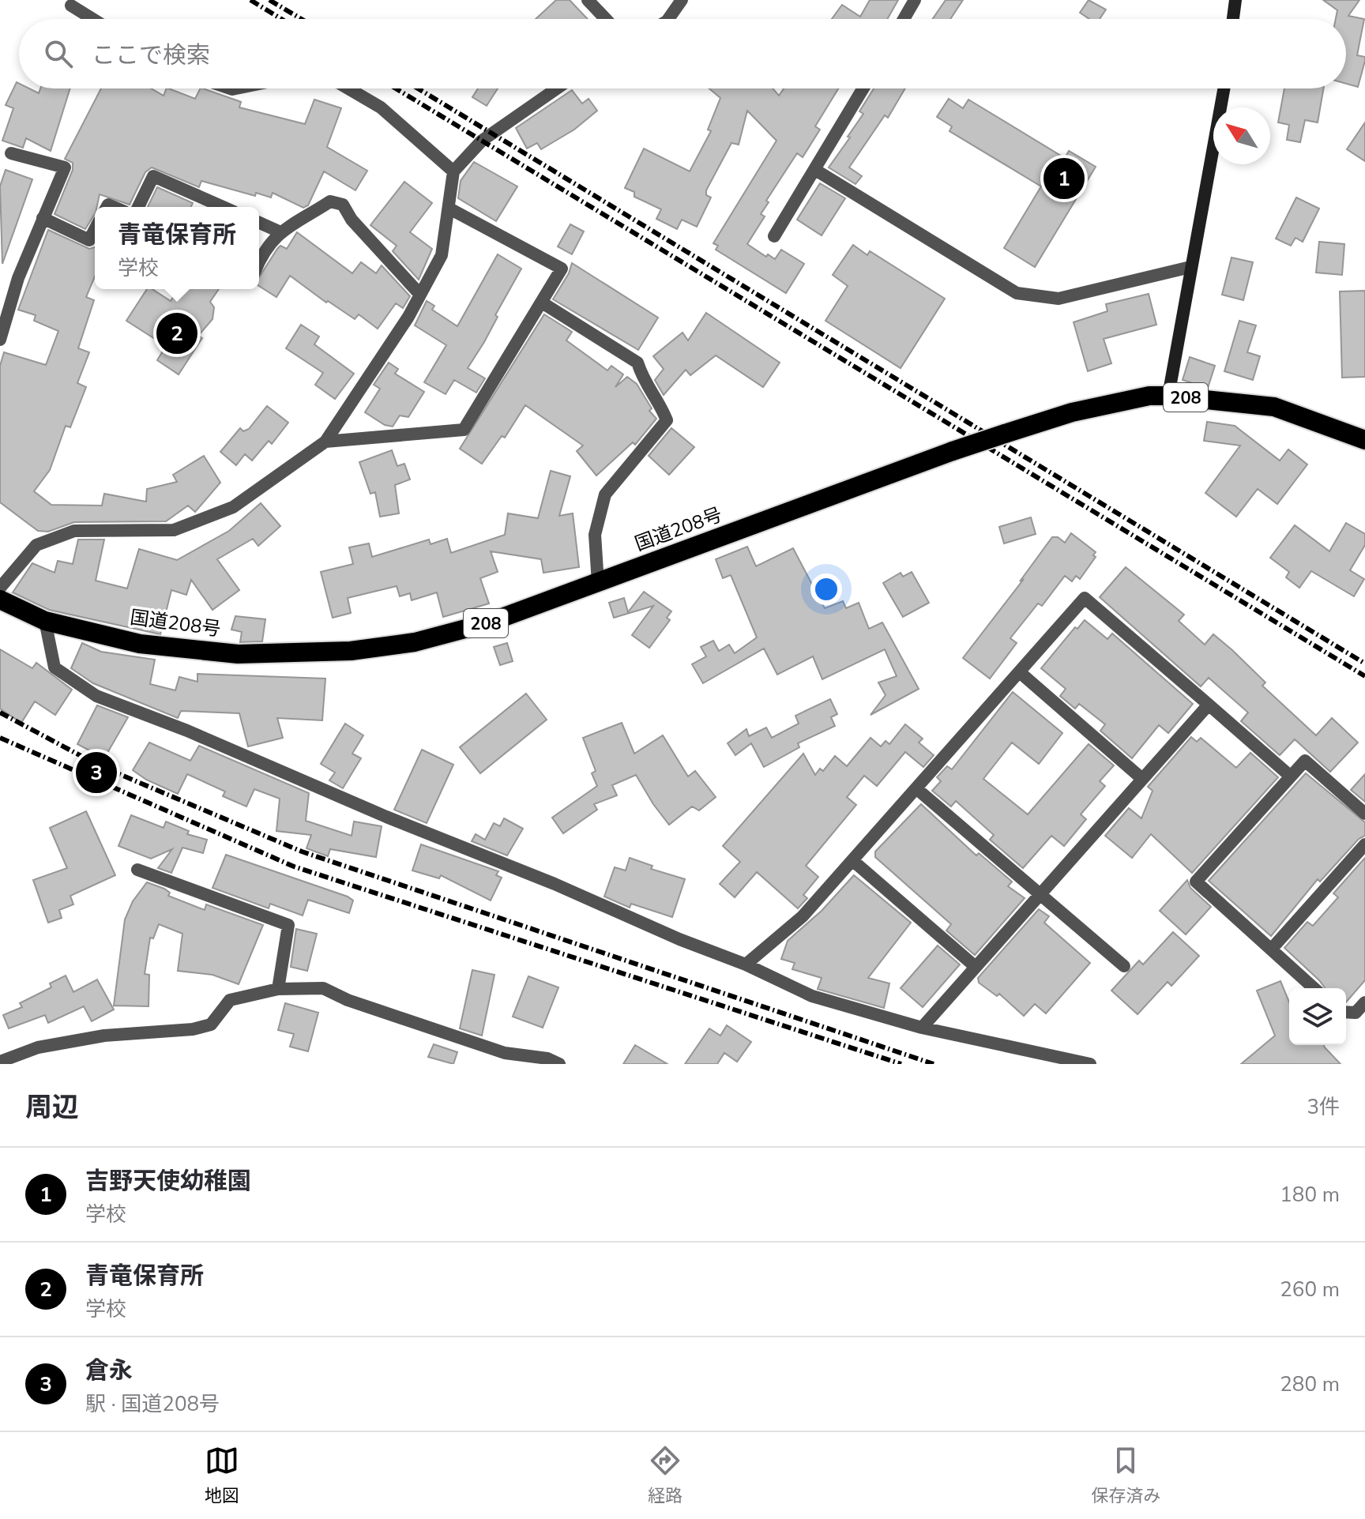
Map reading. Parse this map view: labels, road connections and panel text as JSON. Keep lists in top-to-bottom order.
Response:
{
  "streets": {
    "highway": ["208", "国道208号"]
  },
  "north": "top left",
  "page": {
    "search": "ここで検索",
    "pins": ["1", "2", "3"],
    "popup": ["青竜保育所", "学校"],
    "heading": ["周辺", "3件"],
    "list": [
      {
        "mark": "1",
        "name": "吉野天使幼稚園",
        "note": "学校",
        "value": "180 m"
      },
      {
        "mark": "2",
        "name": "青竜保育所",
        "note": "学校",
        "value": "260 m"
      },
      {
        "mark": "3",
        "name": "倉永",
        "note": "駅 · 国道208号",
        "value": "280 m"
      }
    ],
    "nav": ["地図", "経路", "保存済み"]
  }
}
